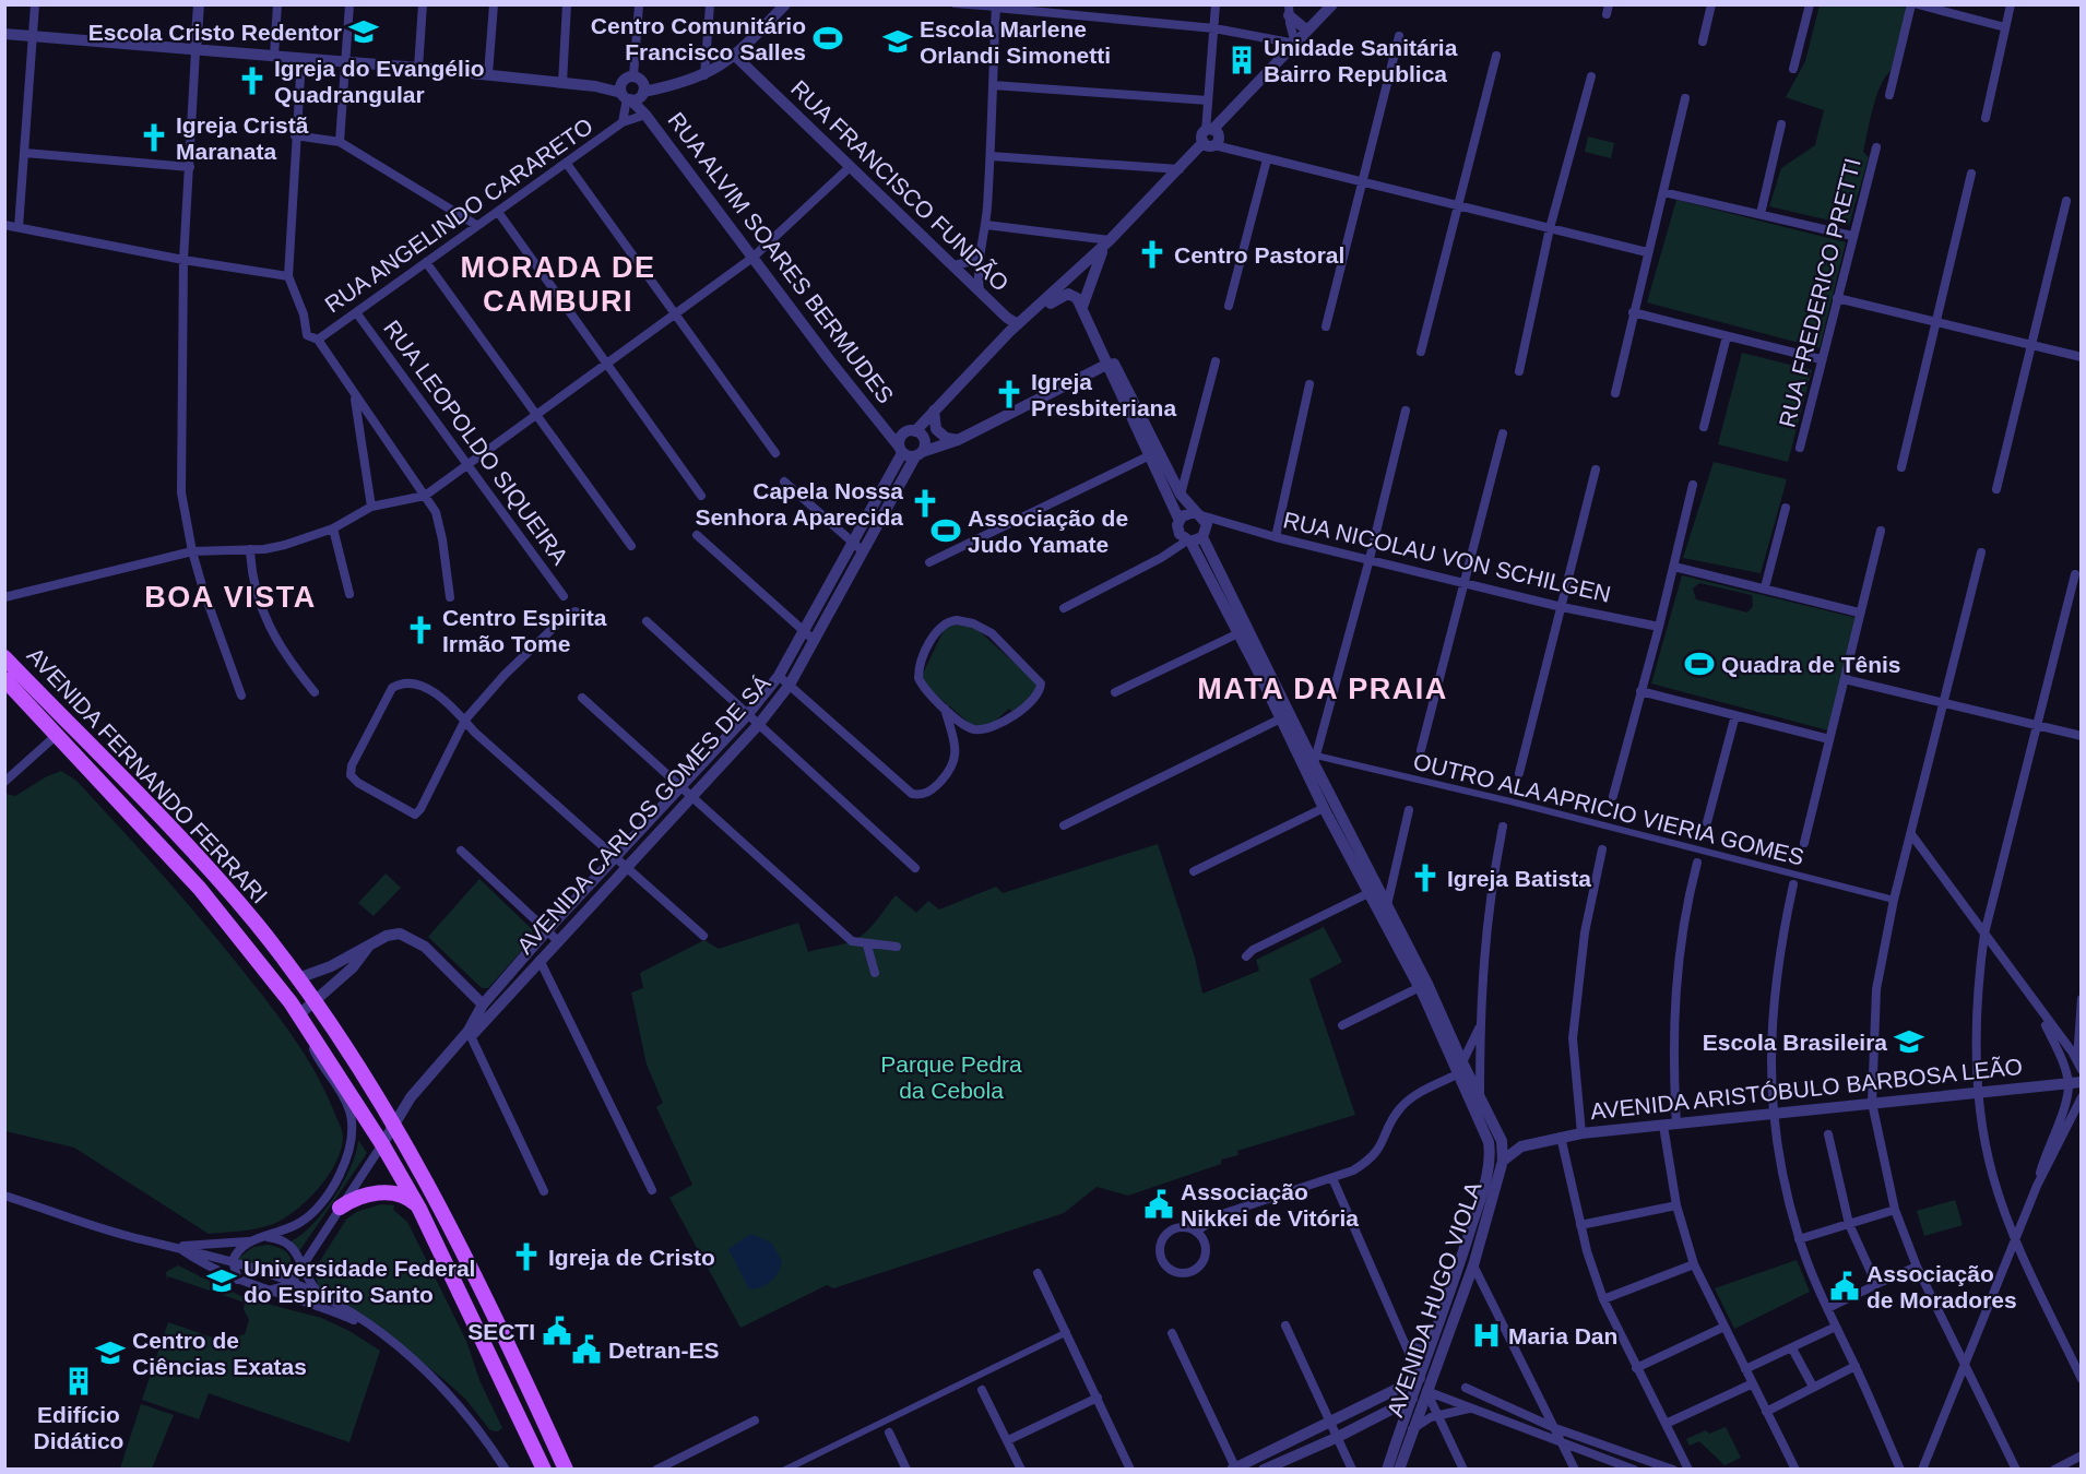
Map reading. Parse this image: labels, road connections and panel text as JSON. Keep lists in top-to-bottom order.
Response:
{
  "streets": {
    "main road": ["AVENIDA FERNANDO FERRARI"],
    "street": [
      "RUA FRANCISCO FUNDÃO",
      "RUA ANGELINDO CARARETO",
      "RUA ALVIM SOARES BERMUDES",
      "RUA FREDERICO PRETTI",
      "RUA LEOPOLDO SIQUEIRA",
      "RUA NICOLAU VON SCHILGEN",
      "OUTRO ALA APRICIO VIERIA GOMES",
      "AVENIDA CARLOS GOMES DE SÁ",
      "AVENIDA ARISTÓBULO BARBOSA LEÃO",
      "AVENIDA HUGO VIOLA"
    ]
  },
  "crossings": [
    ["RUA ANGELINDO CARARETO", "RUA ALVIM SOARES BERMUDES"],
    ["RUA ANGELINDO CARARETO", "RUA LEOPOLDO SIQUEIRA"],
    ["RUA ALVIM SOARES BERMUDES", "AVENIDA CARLOS GOMES DE SÁ"],
    ["AVENIDA FERNANDO FERRARI", "AVENIDA CARLOS GOMES DE SÁ"],
    ["AVENIDA ARISTÓBULO BARBOSA LEÃO", "AVENIDA HUGO VIOLA"]
  ],
  "districts": ["MORADA DE CAMBURI", "BOA VISTA", "MATA DA PRAIA"],
  "parks": ["Parque Pedra da Cebola"],
  "places": {
    "school or university": [
      "Escola Cristo Redentor",
      "Escola Marlene Orlandi Simonetti",
      "Escola Brasileira",
      "Universidade Federal do Espírito Santo",
      "Centro de Ciências Exatas"
    ],
    "sports": ["Centro Comunitário Francisco Salles", "Associação de Judo Yamate", "Quadra de Tênis"],
    "building": ["Unidade Sanitária Bairro Republica", "Edifício Didático"],
    "church": [
      "Igreja do Evangélio Quadrangular",
      "Igreja Cristã Maranata",
      "Centro Pastoral",
      "Igreja Presbiteriana",
      "Capela Nossa Senhora Aparecida",
      "Centro Espirita Irmão Tome",
      "Igreja Batista",
      "Igreja de Cristo"
    ],
    "public building": [
      "Associação Nikkei de Vitória",
      "Associação de Moradores",
      "SECTI",
      "Detran-ES"
    ],
    "hospital": ["Maria Dan"]
  }
}
